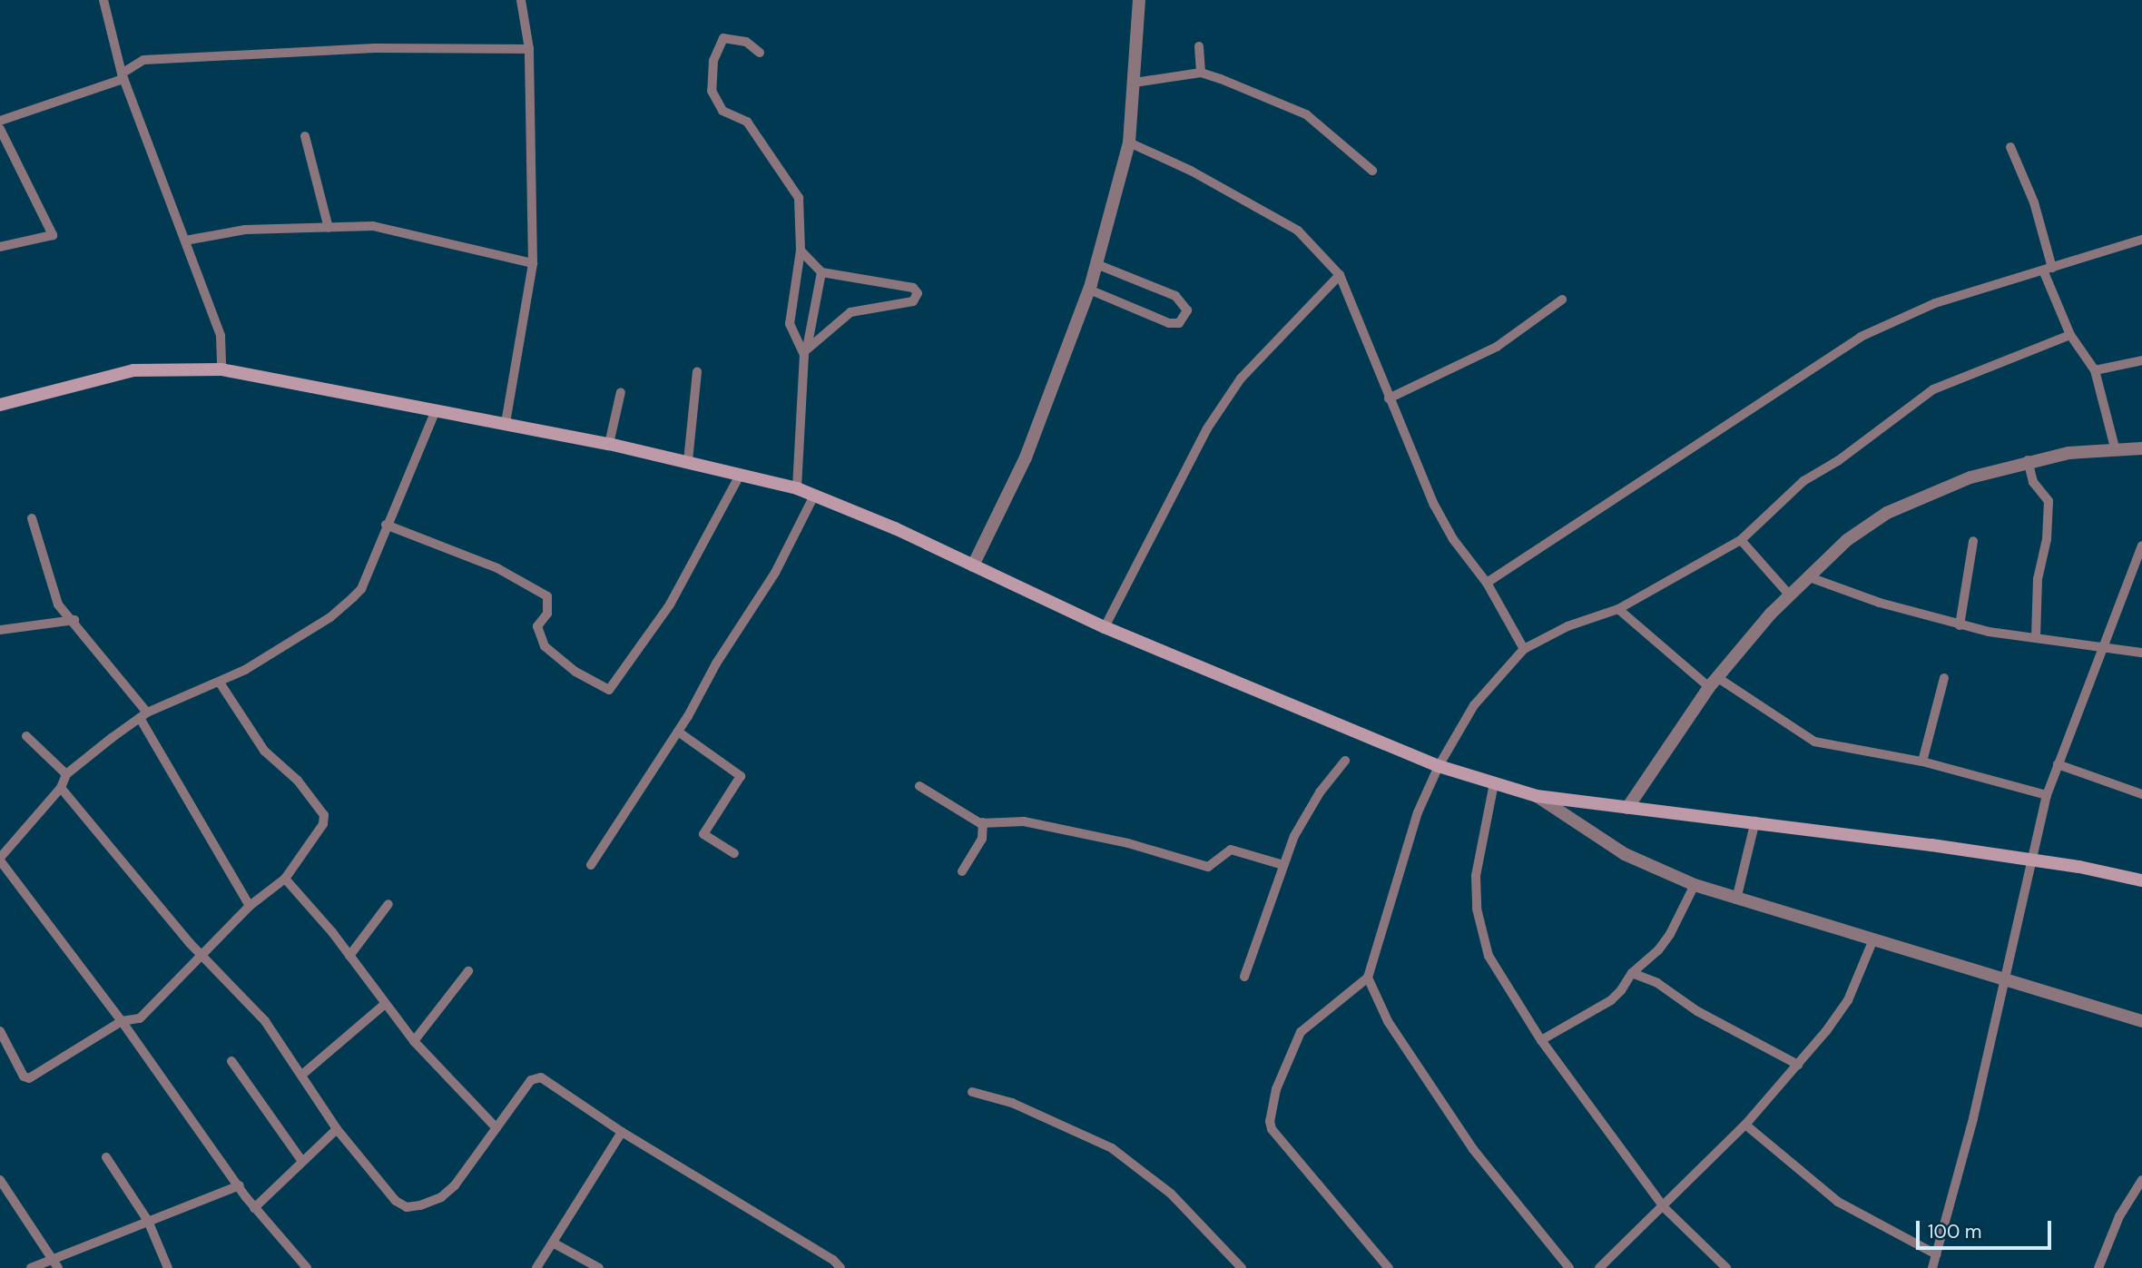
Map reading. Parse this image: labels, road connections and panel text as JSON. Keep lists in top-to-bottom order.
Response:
{
  "scale_bar": "100 m"
}
